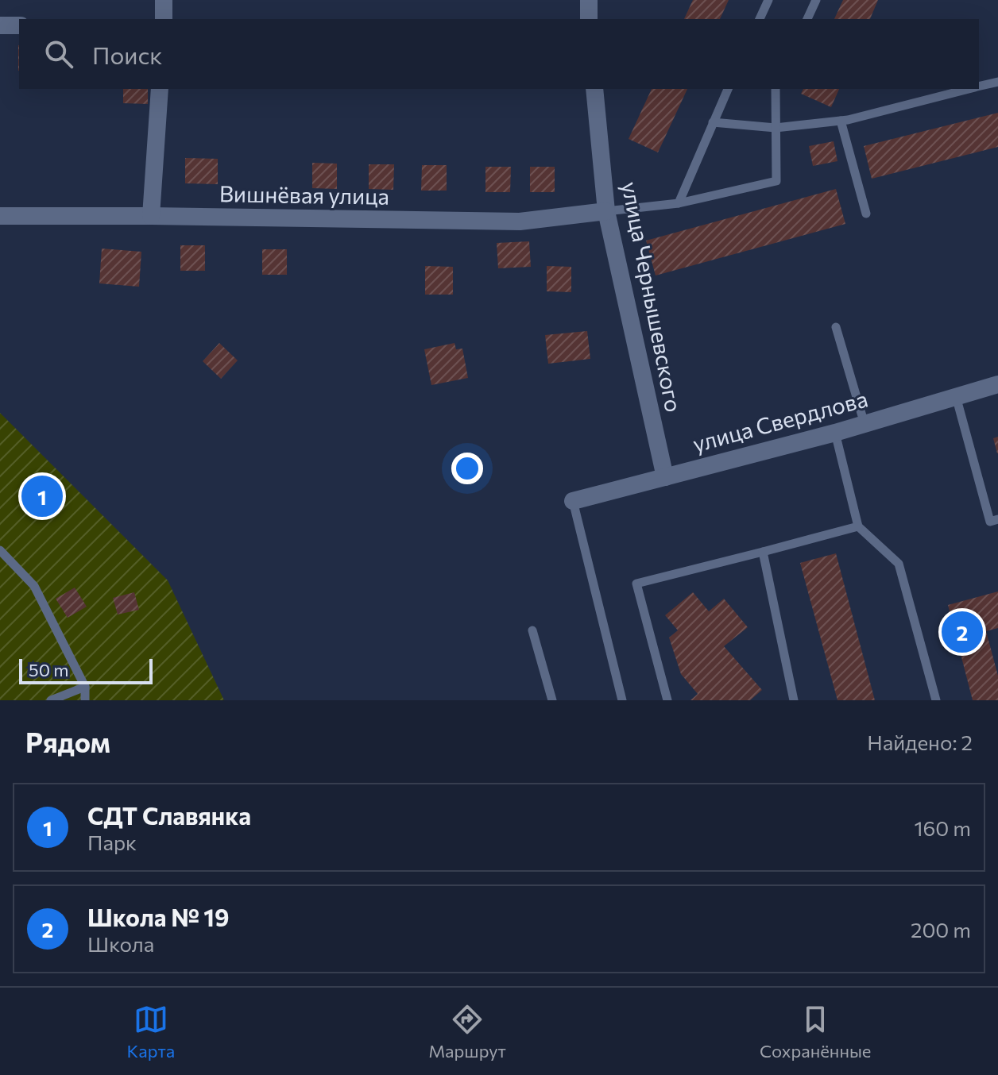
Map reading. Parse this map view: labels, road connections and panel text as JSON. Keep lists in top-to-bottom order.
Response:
{
  "streets": {
    "street": ["Вишнёвая улица", "улица Чернышевского", "улица Свердлова"]
  },
  "crossings": [
    ["Вишнёвая улица", "улица Чернышевского"],
    ["улица Чернышевского", "улица Свердлова"]
  ],
  "scale_bar": "50 m",
  "page": {
    "search": "Поиск",
    "pins": ["1", "2"],
    "scale": "50 m",
    "heading": ["Рядом", "Найдено: 2"],
    "list": [
      {
        "mark": "1",
        "name": "СДТ Славянка",
        "note": "Парк",
        "value": "160 m"
      },
      {
        "mark": "2",
        "name": "Школа № 19",
        "note": "Школа",
        "value": "200 m"
      }
    ],
    "nav": ["Карта", "Маршрут", "Сохранённые"]
  }
}
